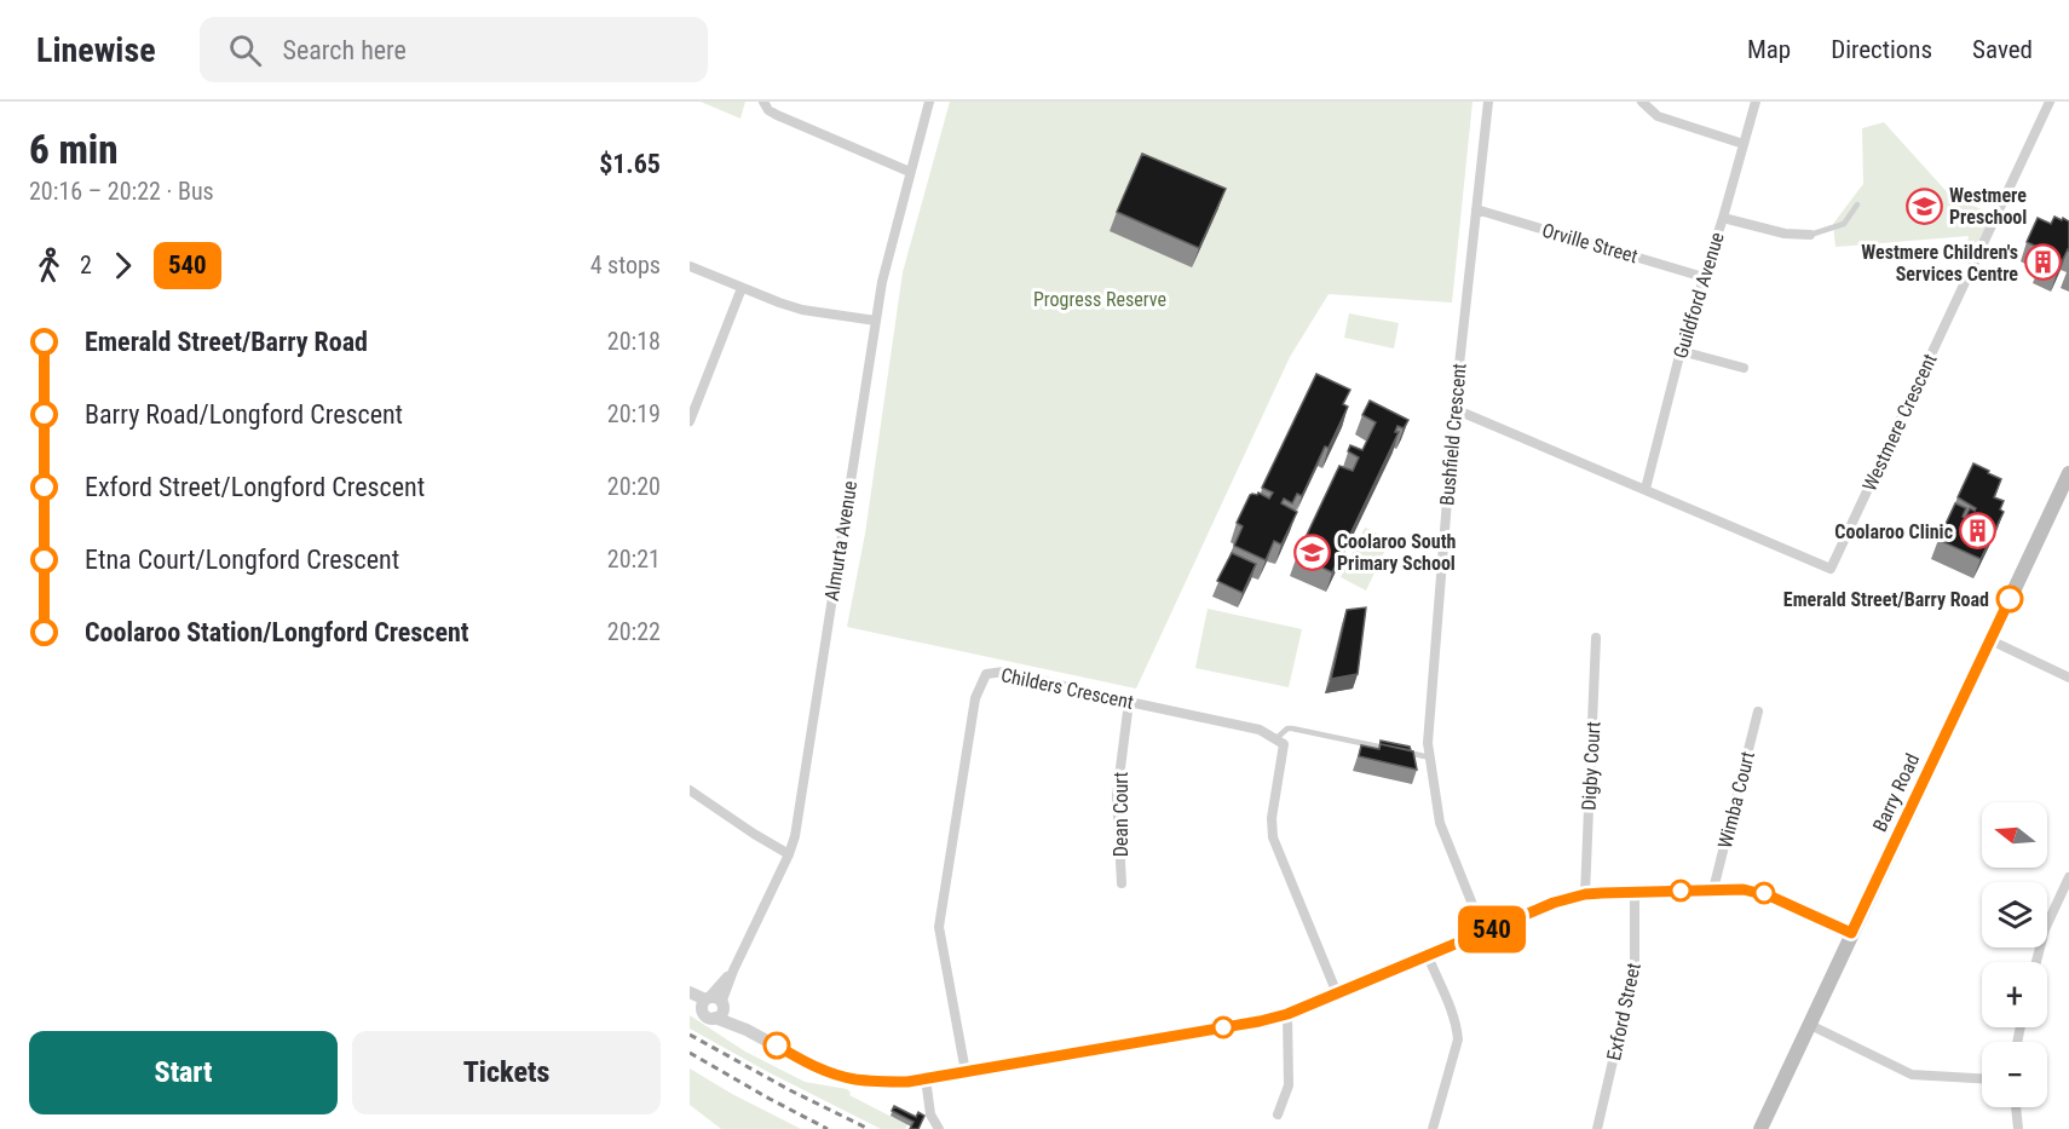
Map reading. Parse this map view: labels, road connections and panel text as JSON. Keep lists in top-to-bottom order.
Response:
{
  "streets": {
    "main road": ["Barry Road"],
    "street": [
      "Orville Street",
      "Guildford Avenue",
      "Westmere Crescent",
      "Bushfield Crescent",
      "Almurta Avenue",
      "Childers Crescent",
      "Digby Court",
      "Wimba Court",
      "Dean Court",
      "Exford Street"
    ]
  },
  "crossings": [
    ["Orville Street", "Guildford Avenue"],
    ["Orville Street", "Bushfield Crescent"],
    ["Guildford Avenue", "Westmere Crescent"],
    ["Westmere Crescent", "Bushfield Crescent"],
    ["Childers Crescent", "Dean Court"]
  ],
  "parks": ["Progress Reserve"],
  "places": {
    "school or university": ["Westmere Preschool", "Coolaroo South Primary School"],
    "building": ["Westmere Children's Services Centre", "Coolaroo Clinic"],
    "other": ["Emerald Street/Barry Road"]
  },
  "lines": ["bus line 540"],
  "north": "left",
  "page": {
    "header": "Linewise",
    "search": "Search here",
    "nav": ["Map", "Directions", "Saved"],
    "heading": ["6 min", "20:16 – 20:22 · Bus", "$1.65"],
    "on_map": "540",
    "legs": ["2", "540", "4 stops"],
    "list": [
      {
        "name": "Emerald Street/Barry Road",
        "value": "20:18"
      },
      {
        "name": "Barry Road/Longford Crescent",
        "value": "20:19"
      },
      {
        "name": "Exford Street/Longford Crescent",
        "value": "20:20"
      },
      {
        "name": "Etna Court/Longford Crescent",
        "value": "20:21"
      },
      {
        "name": "Coolaroo Station/Longford Crescent",
        "value": "20:22"
      }
    ],
    "map_buttons": ["+", "−"],
    "buttons": ["Start", "Tickets"]
  }
}
